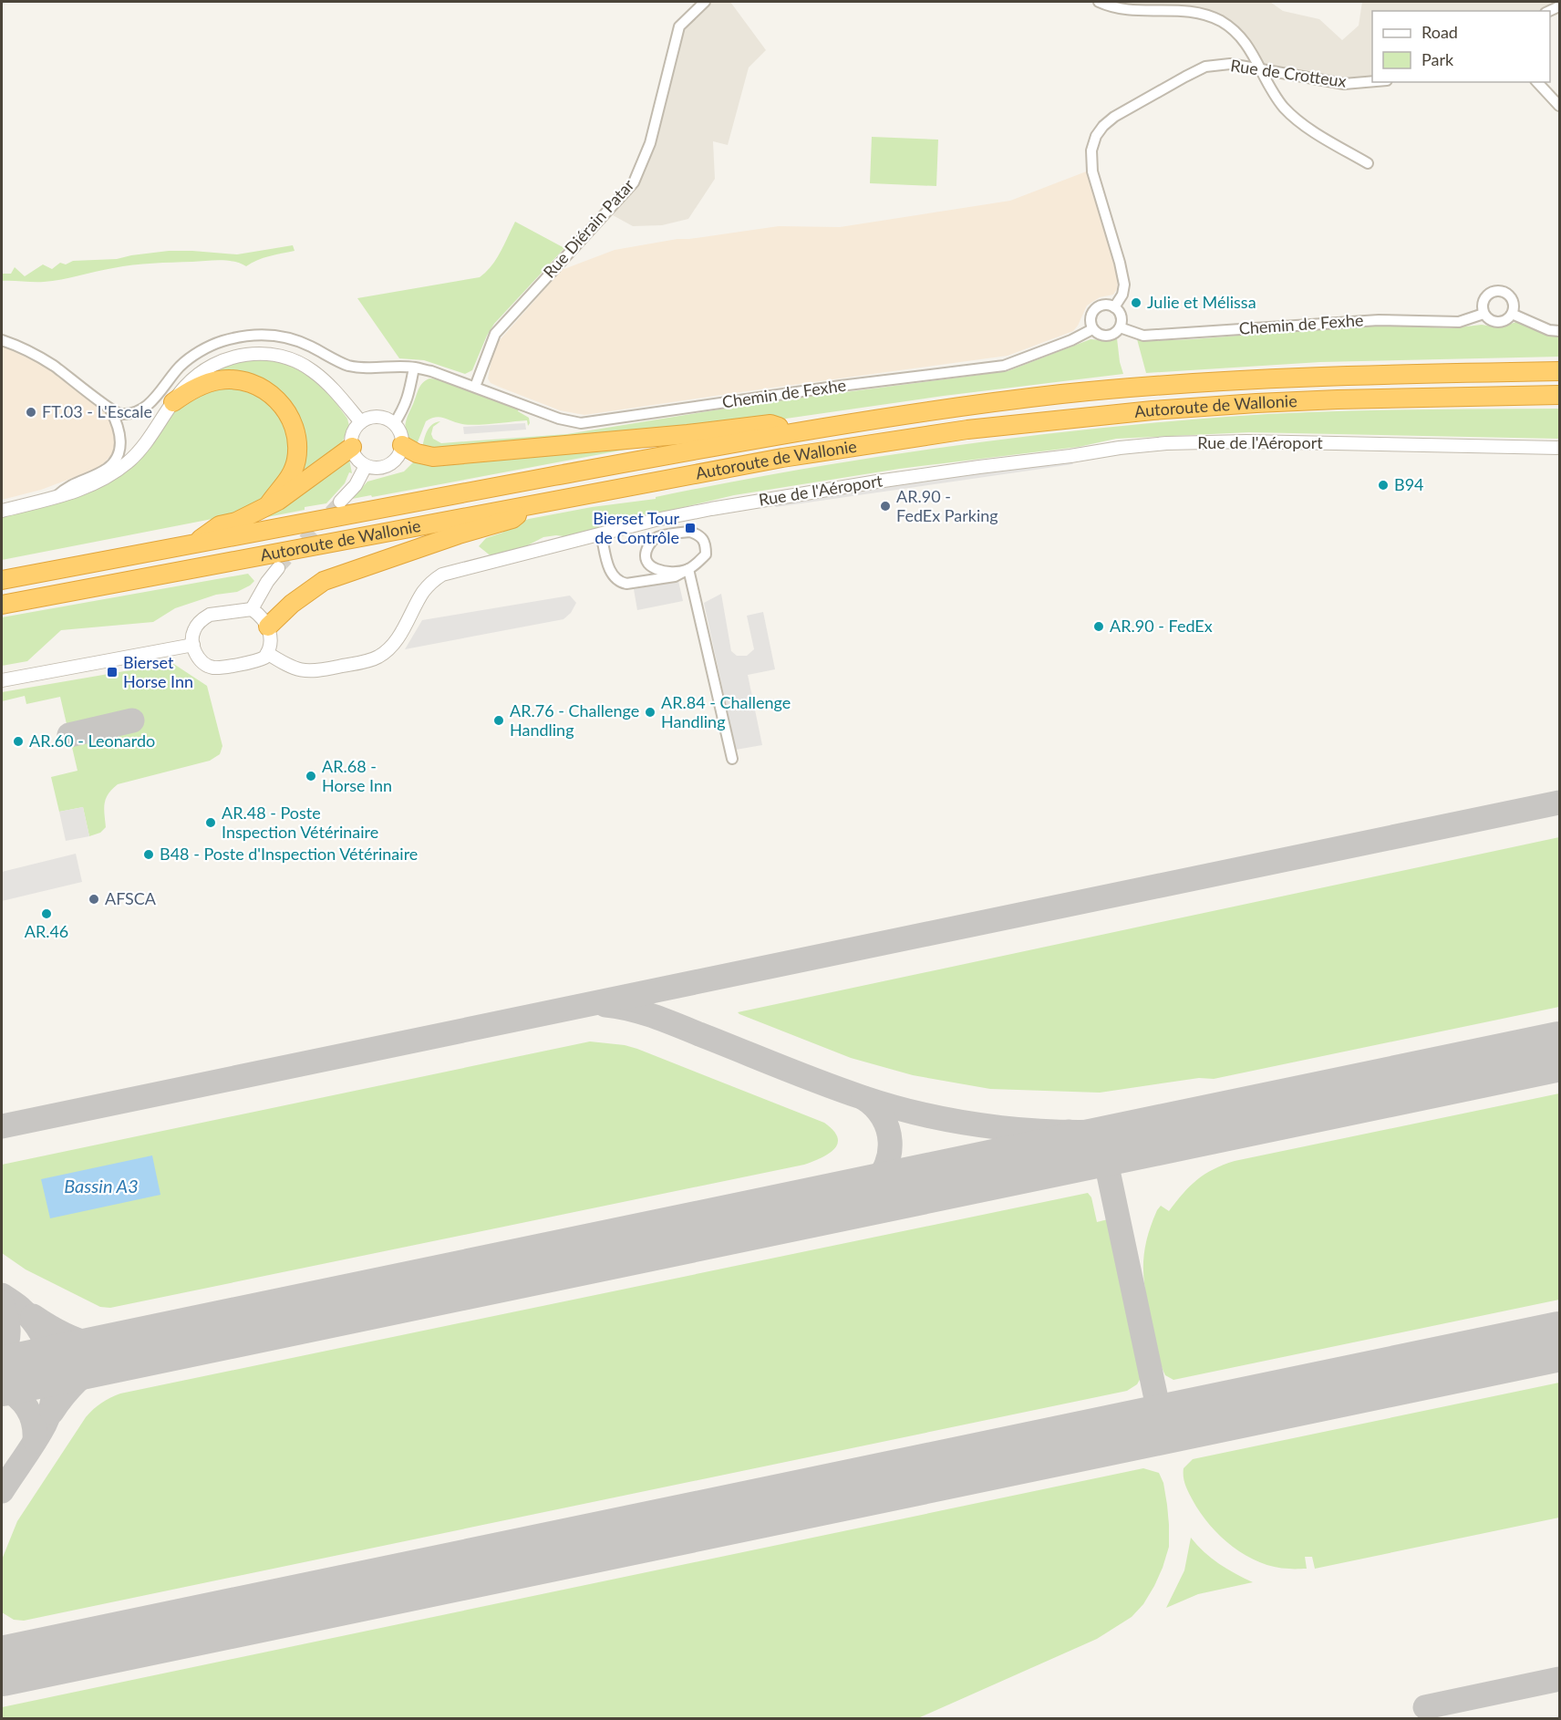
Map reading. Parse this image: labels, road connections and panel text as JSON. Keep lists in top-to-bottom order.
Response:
{
  "streets": {
    "highway": ["Autoroute de Wallonie"],
    "street": [
      "Rue de Crotteux",
      "Rue Diérain Patar",
      "Chemin de Fexhe",
      "Rue de l'Aéroport"
    ]
  },
  "crossings": [
    ["Rue de Crotteux", "Chemin de Fexhe"],
    ["Rue Diérain Patar", "Chemin de Fexhe"]
  ],
  "water": ["Bassin A3"],
  "places": {
    "other": [
      "Julie et Mélissa",
      "FT.03 - L'Escale",
      "B94",
      "AR.90 - FedEx Parking",
      "AR.90 - FedEx",
      "AR.84 - Challenge Handling",
      "AR.76 - Challenge Handling",
      "AR.60 - Leonardo",
      "AR.68 - Horse Inn",
      "AR.48 - Poste Inspection Vétérinaire",
      "B48 - Poste d'Inspection Vétérinaire",
      "AFSCA",
      "AR.46"
    ],
    "transit": ["Bierset Tour de Contrôle", "Bierset Horse Inn"]
  },
  "legend": ["Road", "Park"]
}
